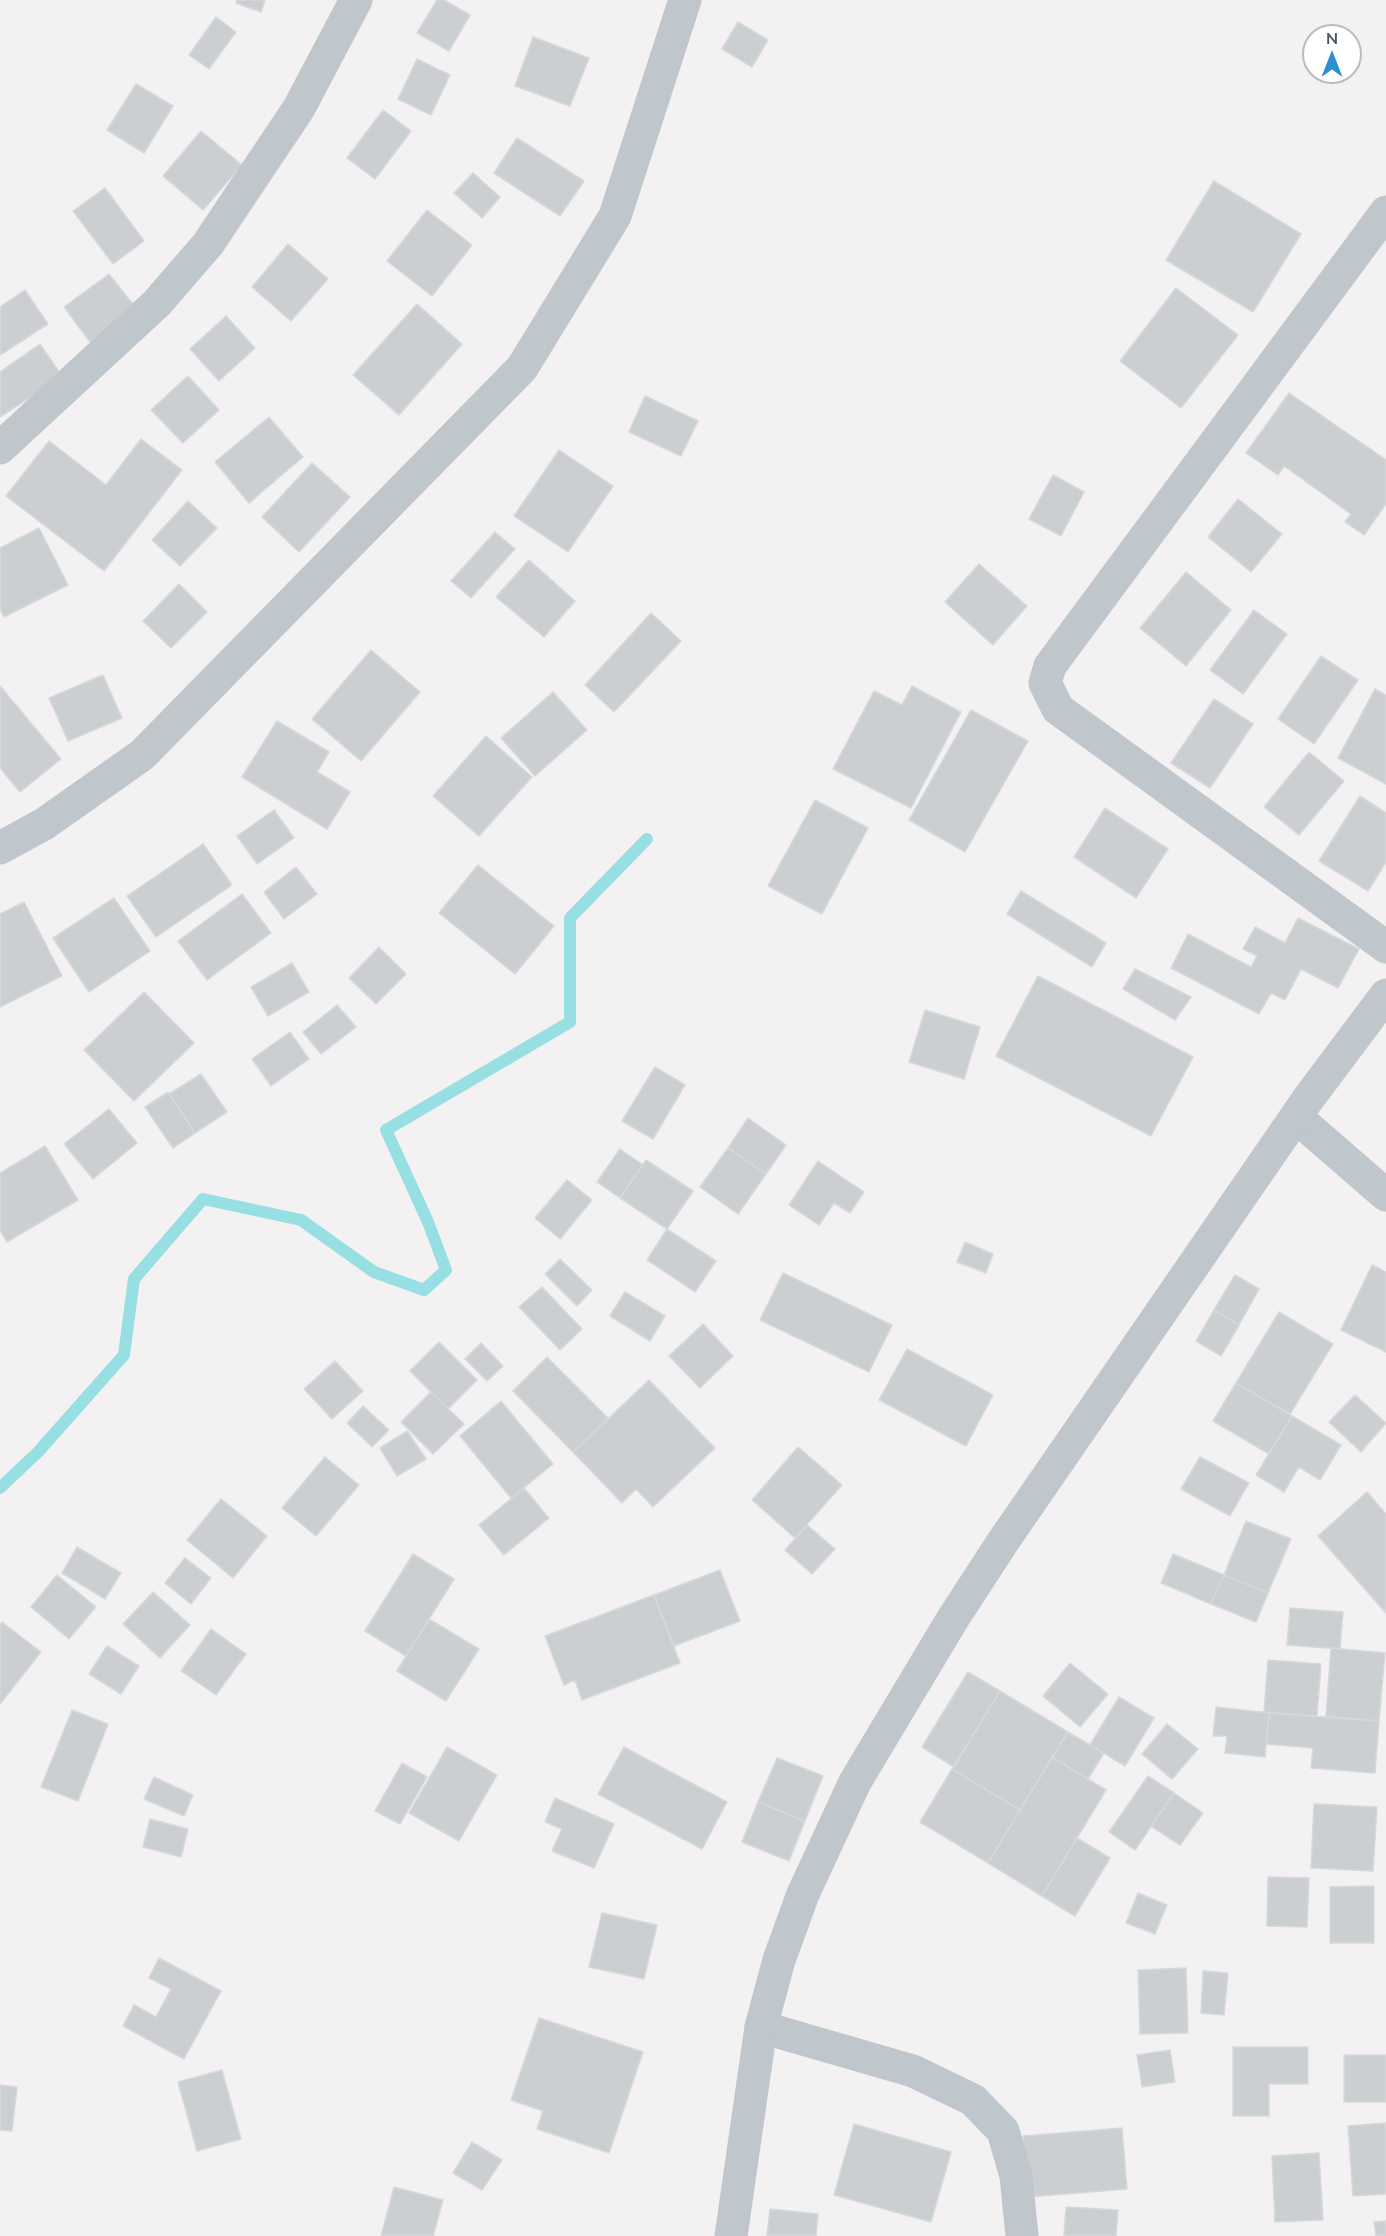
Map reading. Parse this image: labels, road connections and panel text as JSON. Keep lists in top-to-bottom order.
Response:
{
  "north": "top"
}
